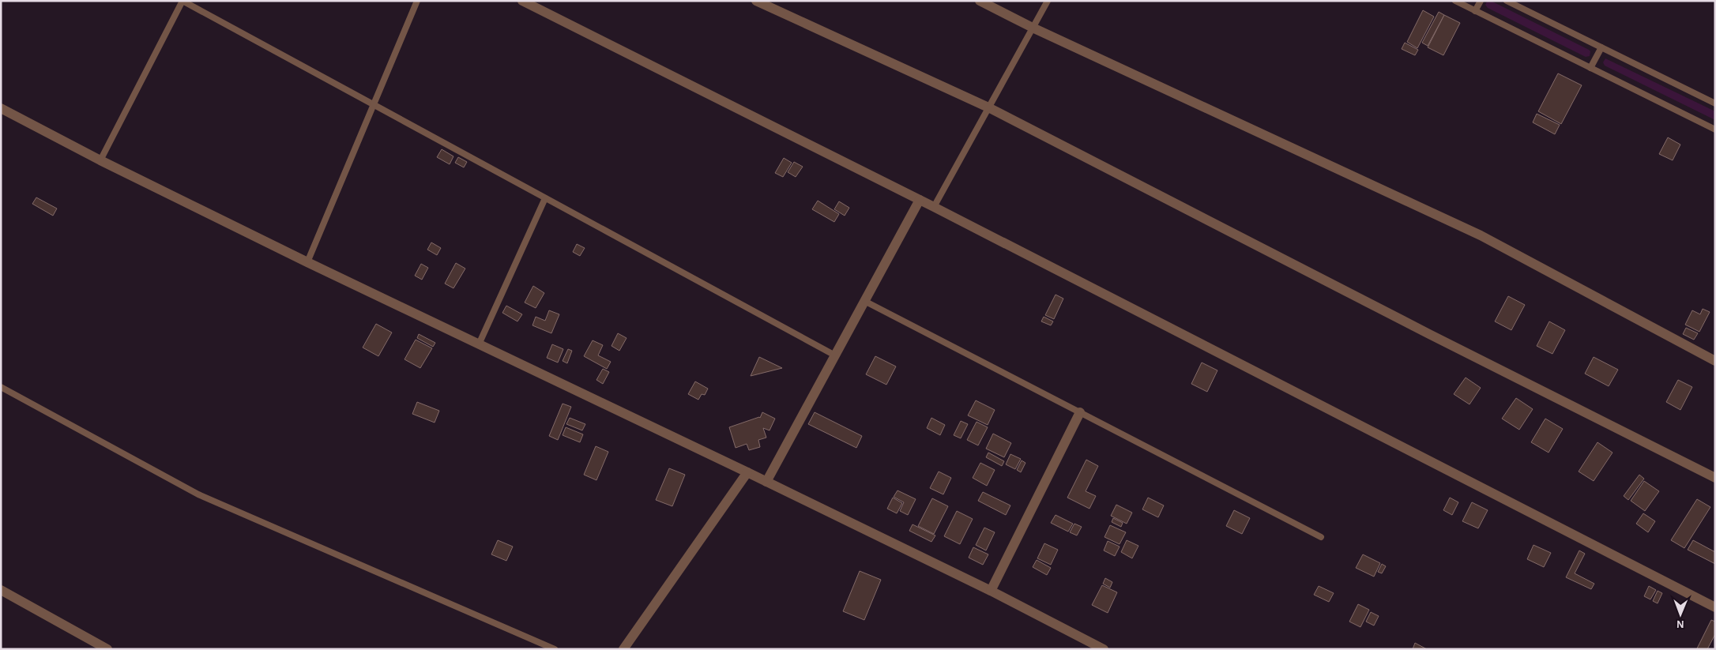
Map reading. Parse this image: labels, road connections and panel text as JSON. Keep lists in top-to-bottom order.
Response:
{
  "north": "bottom"
}
